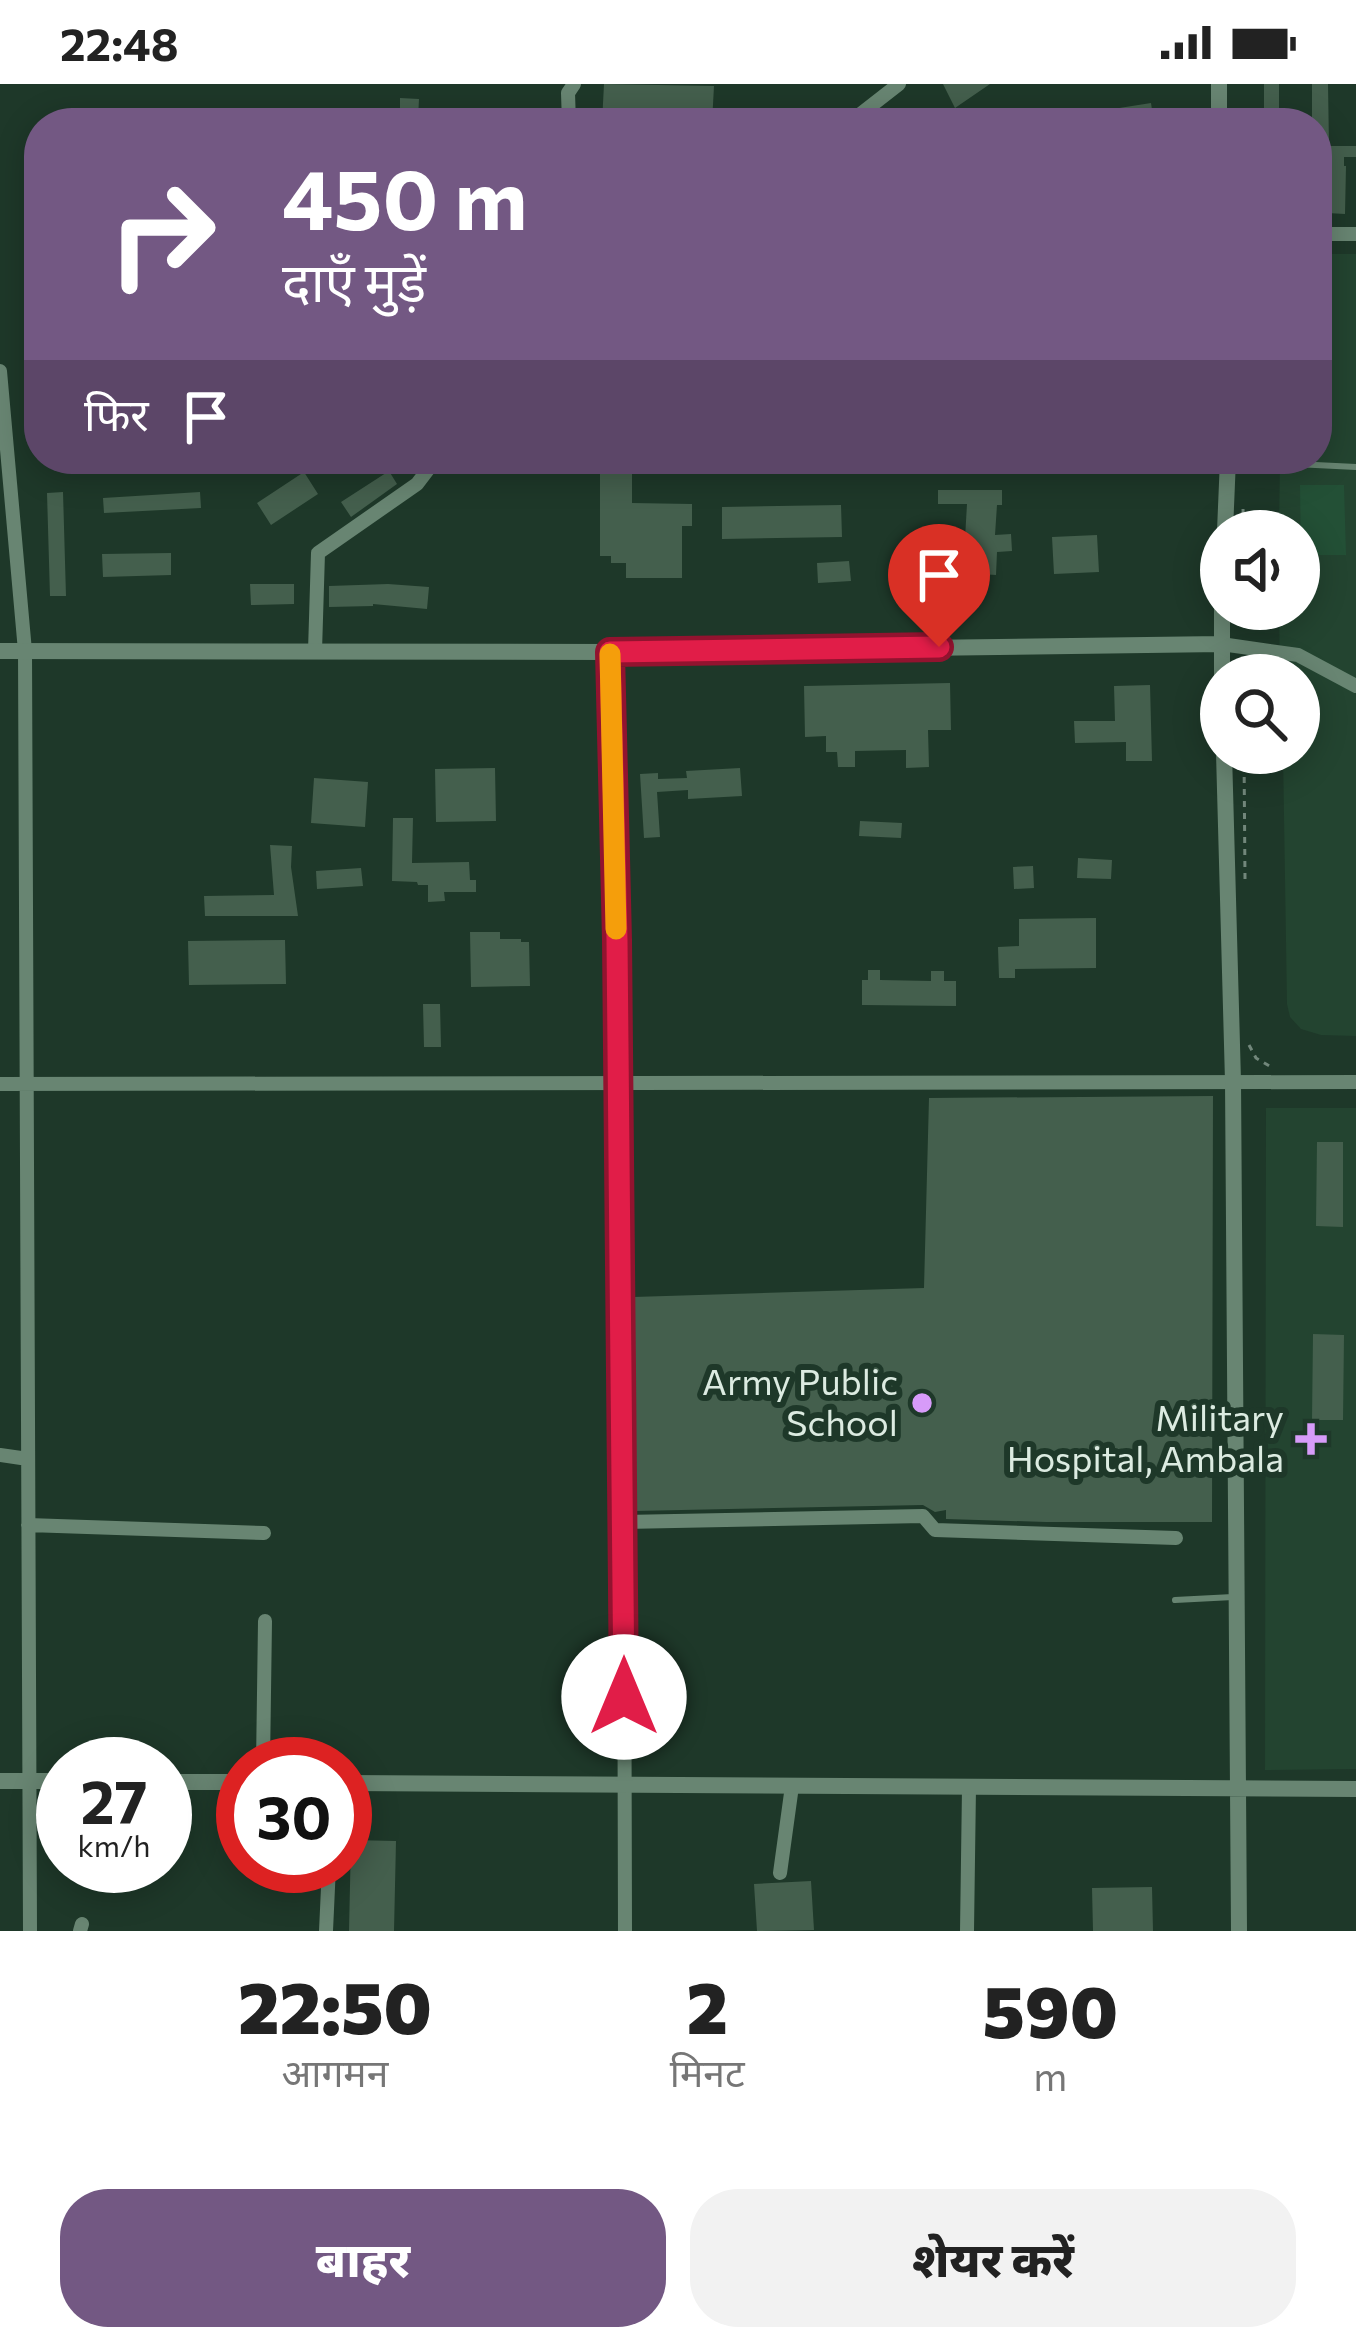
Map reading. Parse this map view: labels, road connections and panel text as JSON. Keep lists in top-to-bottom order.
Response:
{
  "places": {
    "other": ["Army Public School"],
    "health": ["Military Hospital, Ambala"]
  },
  "page": {
    "status": "22:48",
    "turn": ["450 m", "दाएँ मुड़ें"],
    "then": "फिर",
    "speed": "27 km/h",
    "limit": "30",
    "eta": [
      "22:50",
      "आगमन",
      "2",
      "मिनट",
      "590",
      "m"
    ],
    "buttons": ["बाहर", "शेयर करें"]
  }
}
